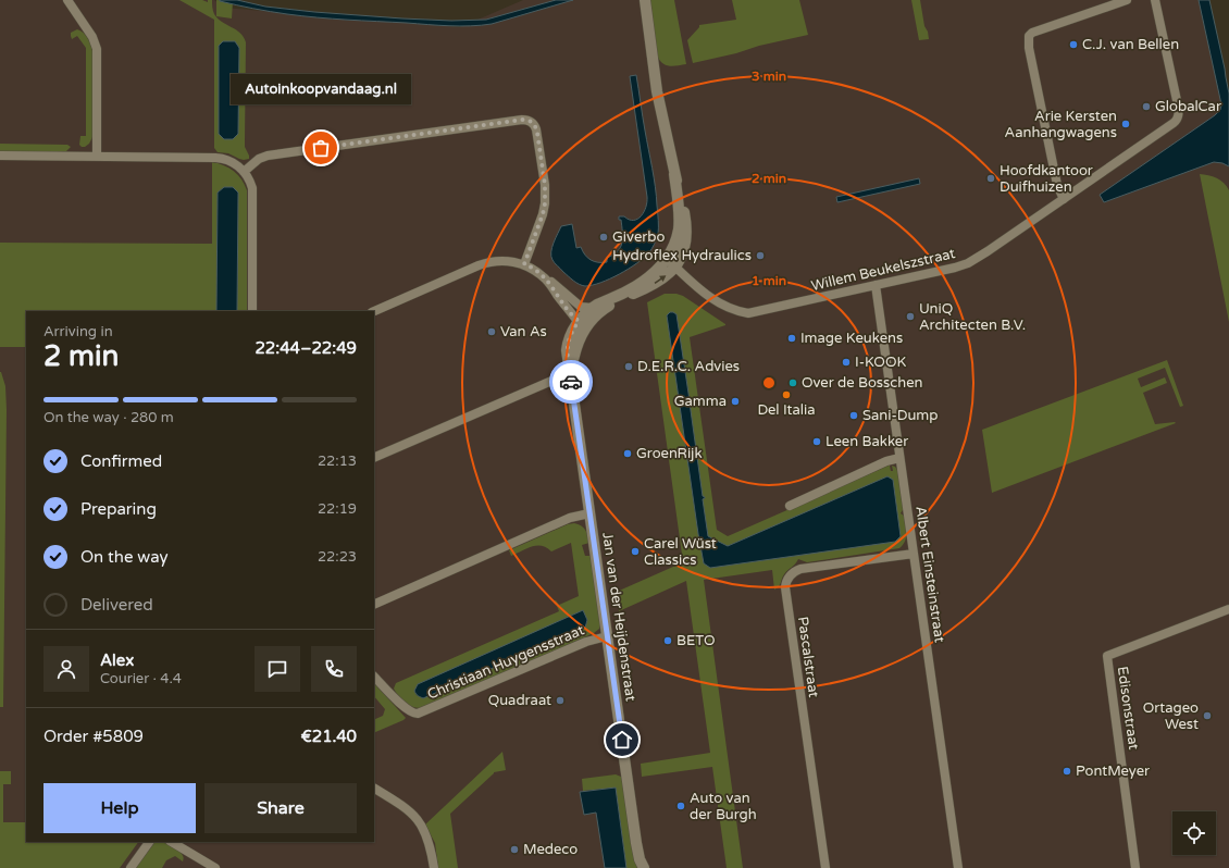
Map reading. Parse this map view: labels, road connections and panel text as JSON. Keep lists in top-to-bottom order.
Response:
{
  "streets": {
    "street": [
      "Willem Beukelszstraat",
      "Albert Einsteinstraat",
      "Jan van der Heijdenstraat",
      "Pascalstraat",
      "Christiaan Huygensstraat",
      "Edisonstraat"
    ]
  },
  "crossings": [
    ["Willem Beukelszstraat", "Albert Einsteinstraat"],
    ["Willem Beukelszstraat", "Jan van der Heijdenstraat"],
    ["Albert Einsteinstraat", "Pascalstraat"],
    ["Jan van der Heijdenstraat", "Christiaan Huygensstraat"]
  ],
  "places": [
    "C.J. van Bellen",
    "GlobalCar",
    "Arie Kersten Aanhangwagens",
    "Autoinkoopvandaag.nl",
    "Hoofdkantoor Duifhuizen",
    "Giverbo",
    "Hydroflex Hydraulics",
    "UniQ Architecten B.V.",
    "Van As",
    "Image Keukens",
    "I-KOOK",
    "D.E.R.C. Advies",
    "Over de Bosschen",
    "Del Italia",
    "Gamma",
    "Sani-Dump",
    "Leen Bakker",
    "GroenRijk",
    "Carel Wüst Classics",
    "BETO",
    "Quadraat",
    "Ortageo West",
    "PontMeyer",
    "Auto van der Burgh",
    "Medeco"
  ],
  "page": {
    "bubble": "Autoinkoopvandaag.nl",
    "heading": ["2 min", "Arriving in", "22:44–22:49"],
    "panel": [
      "Alex",
      "Courier · 4.4",
      "Order #5809",
      "€21.40"
    ],
    "bar": "On the way · 280 m",
    "list": [
      ["Confirmed", "22:13"],
      ["Preparing", "22:19"],
      ["On the way", "22:23"],
      "Delivered"
    ],
    "buttons": ["Help", "Share"]
  },
  "rings": ["3 min", "2 min", "1 min"]
}
